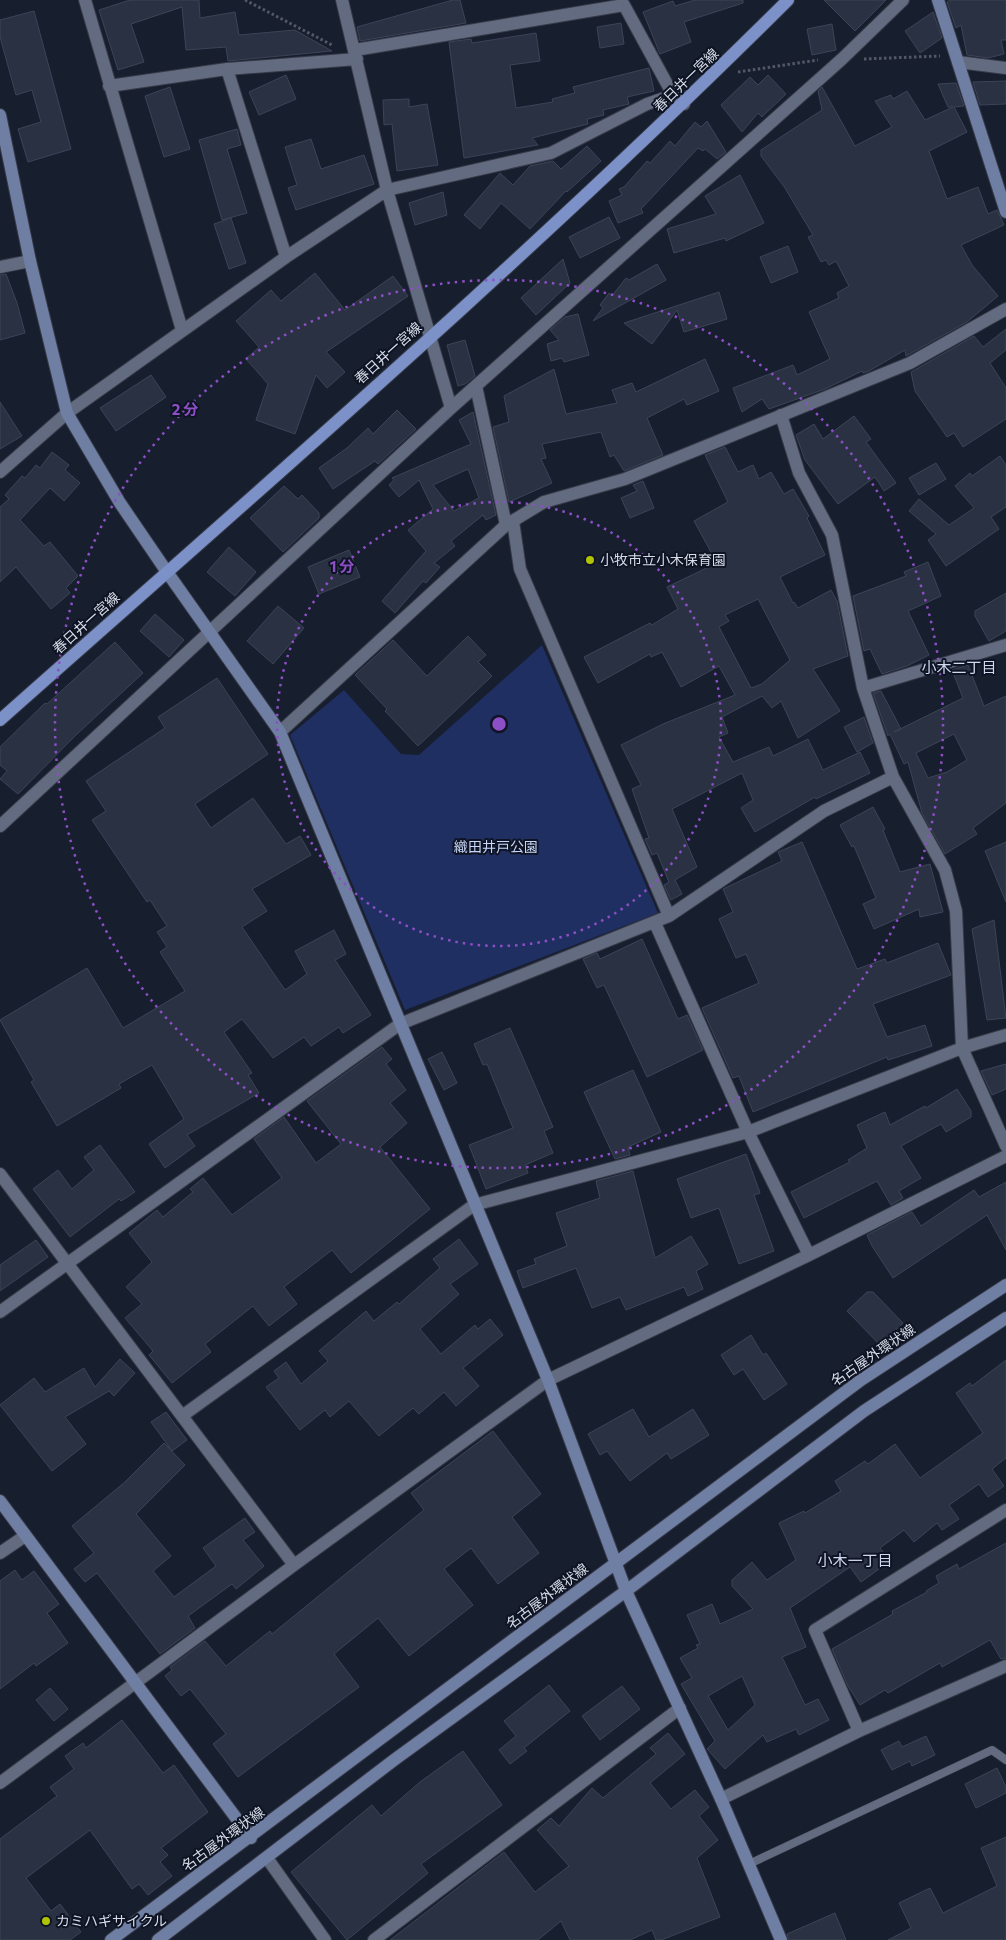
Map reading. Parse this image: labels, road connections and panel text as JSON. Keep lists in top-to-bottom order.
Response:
{
  "streets": {
    "main road": ["春日井一宮線"],
    "street": ["名古屋外環状線"]
  },
  "districts": ["小木二丁目", "小木一丁目"],
  "parks": ["織田井戸公園"],
  "places": ["小牧市立小木保育園", "カミハギサイクル"],
  "rings": ["2 分", "1 分"]
}
